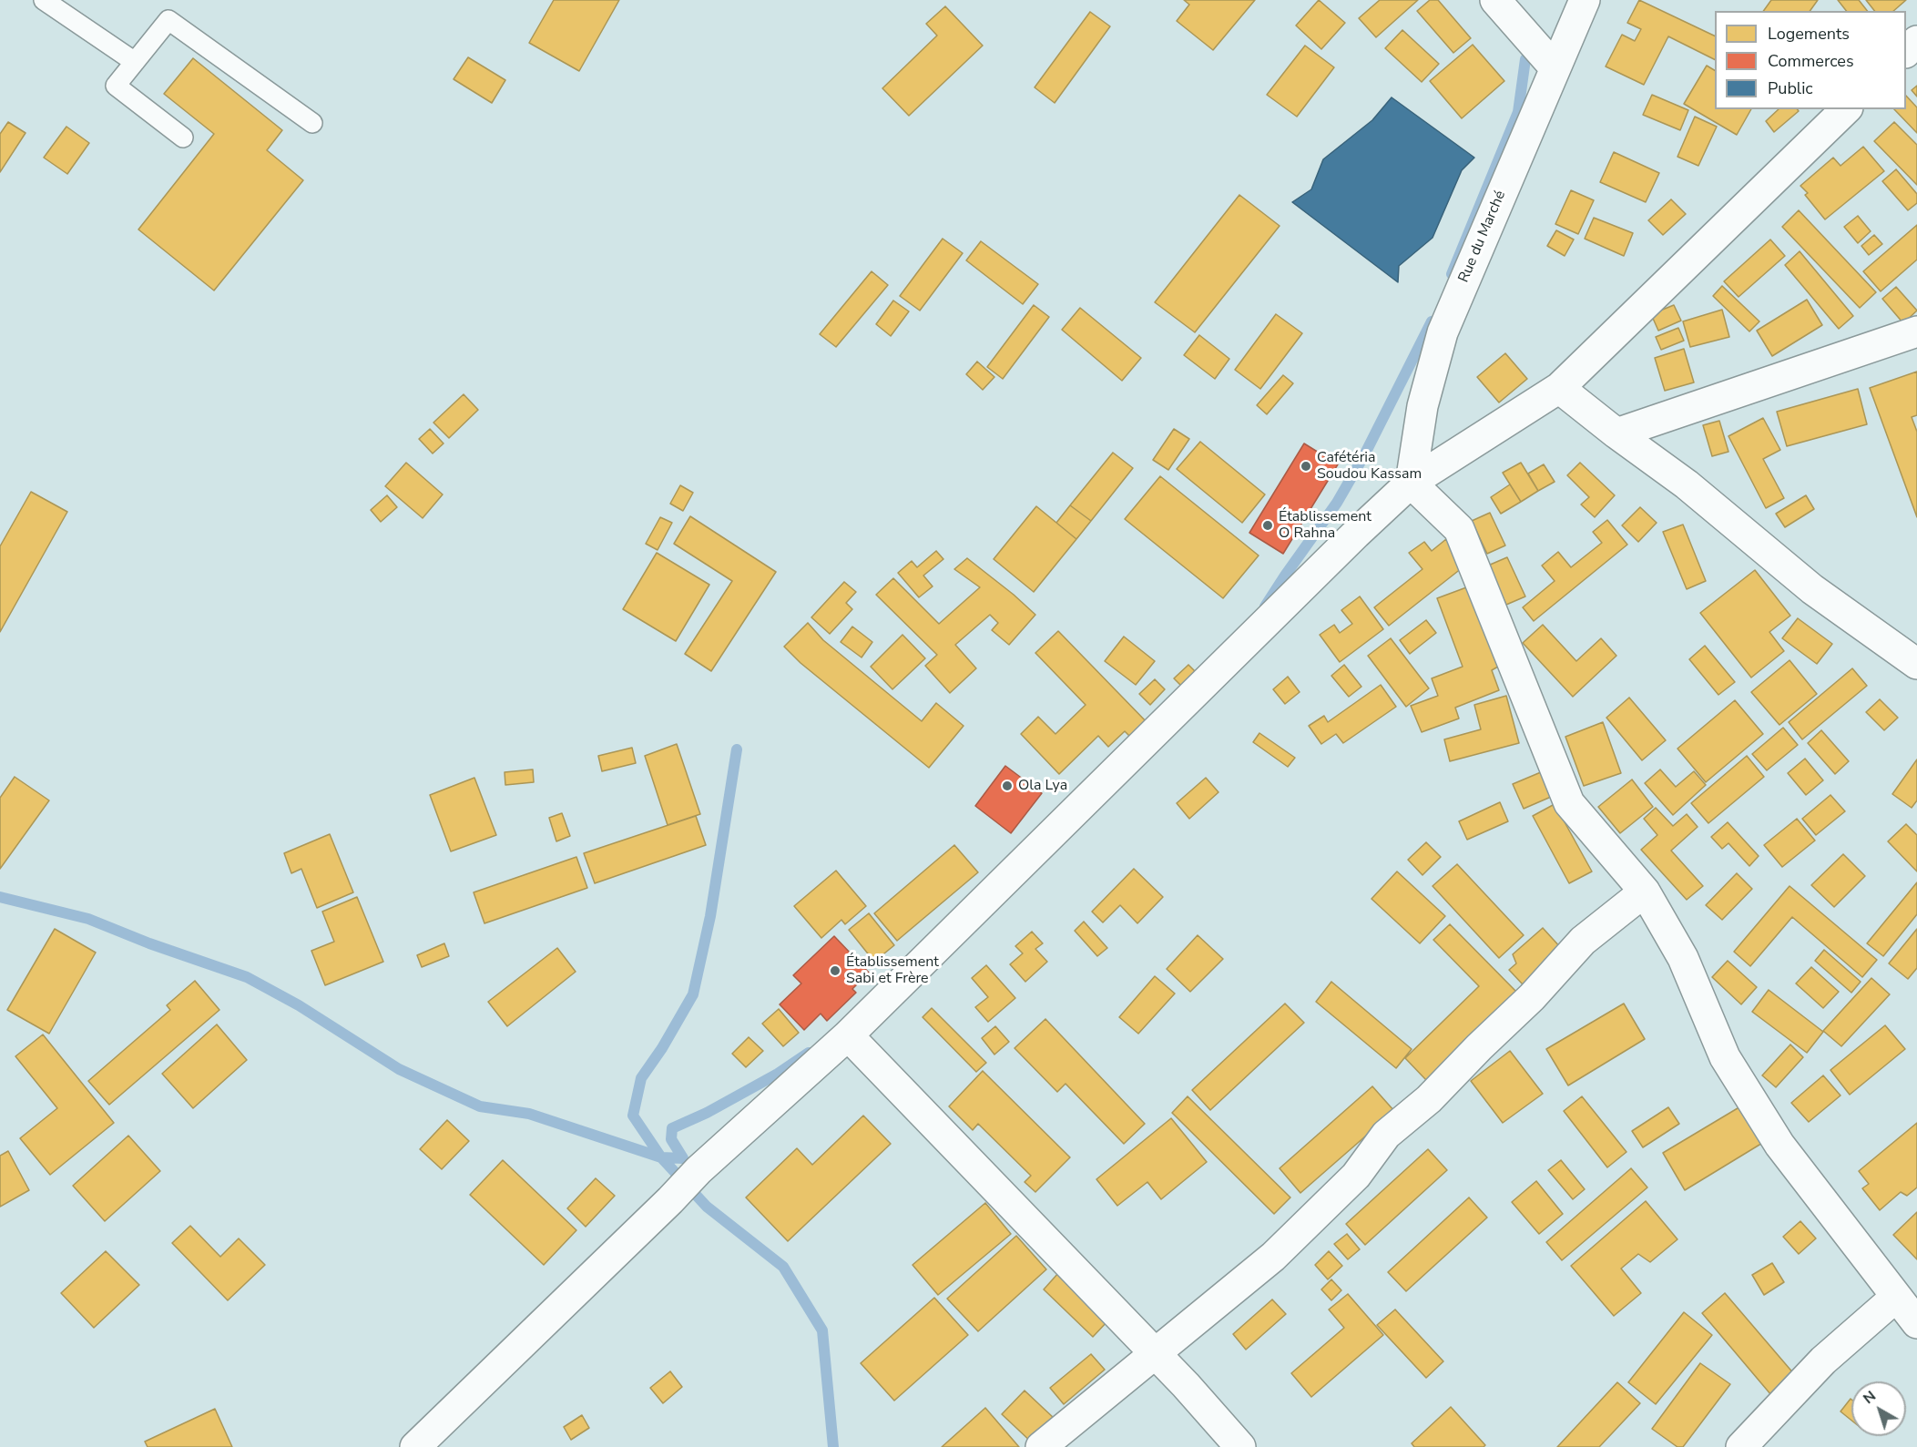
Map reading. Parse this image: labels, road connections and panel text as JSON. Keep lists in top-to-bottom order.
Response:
{
  "streets": {
    "street": ["Rue du Marché"]
  },
  "places": [
    "Cafétéria Soudou Kassam",
    "Établissement O Rahna",
    "Ola Lya",
    "Établissement Sabi et Frère"
  ],
  "legend": ["Logements", "Commerces", "Public"],
  "north": "top left"
}
